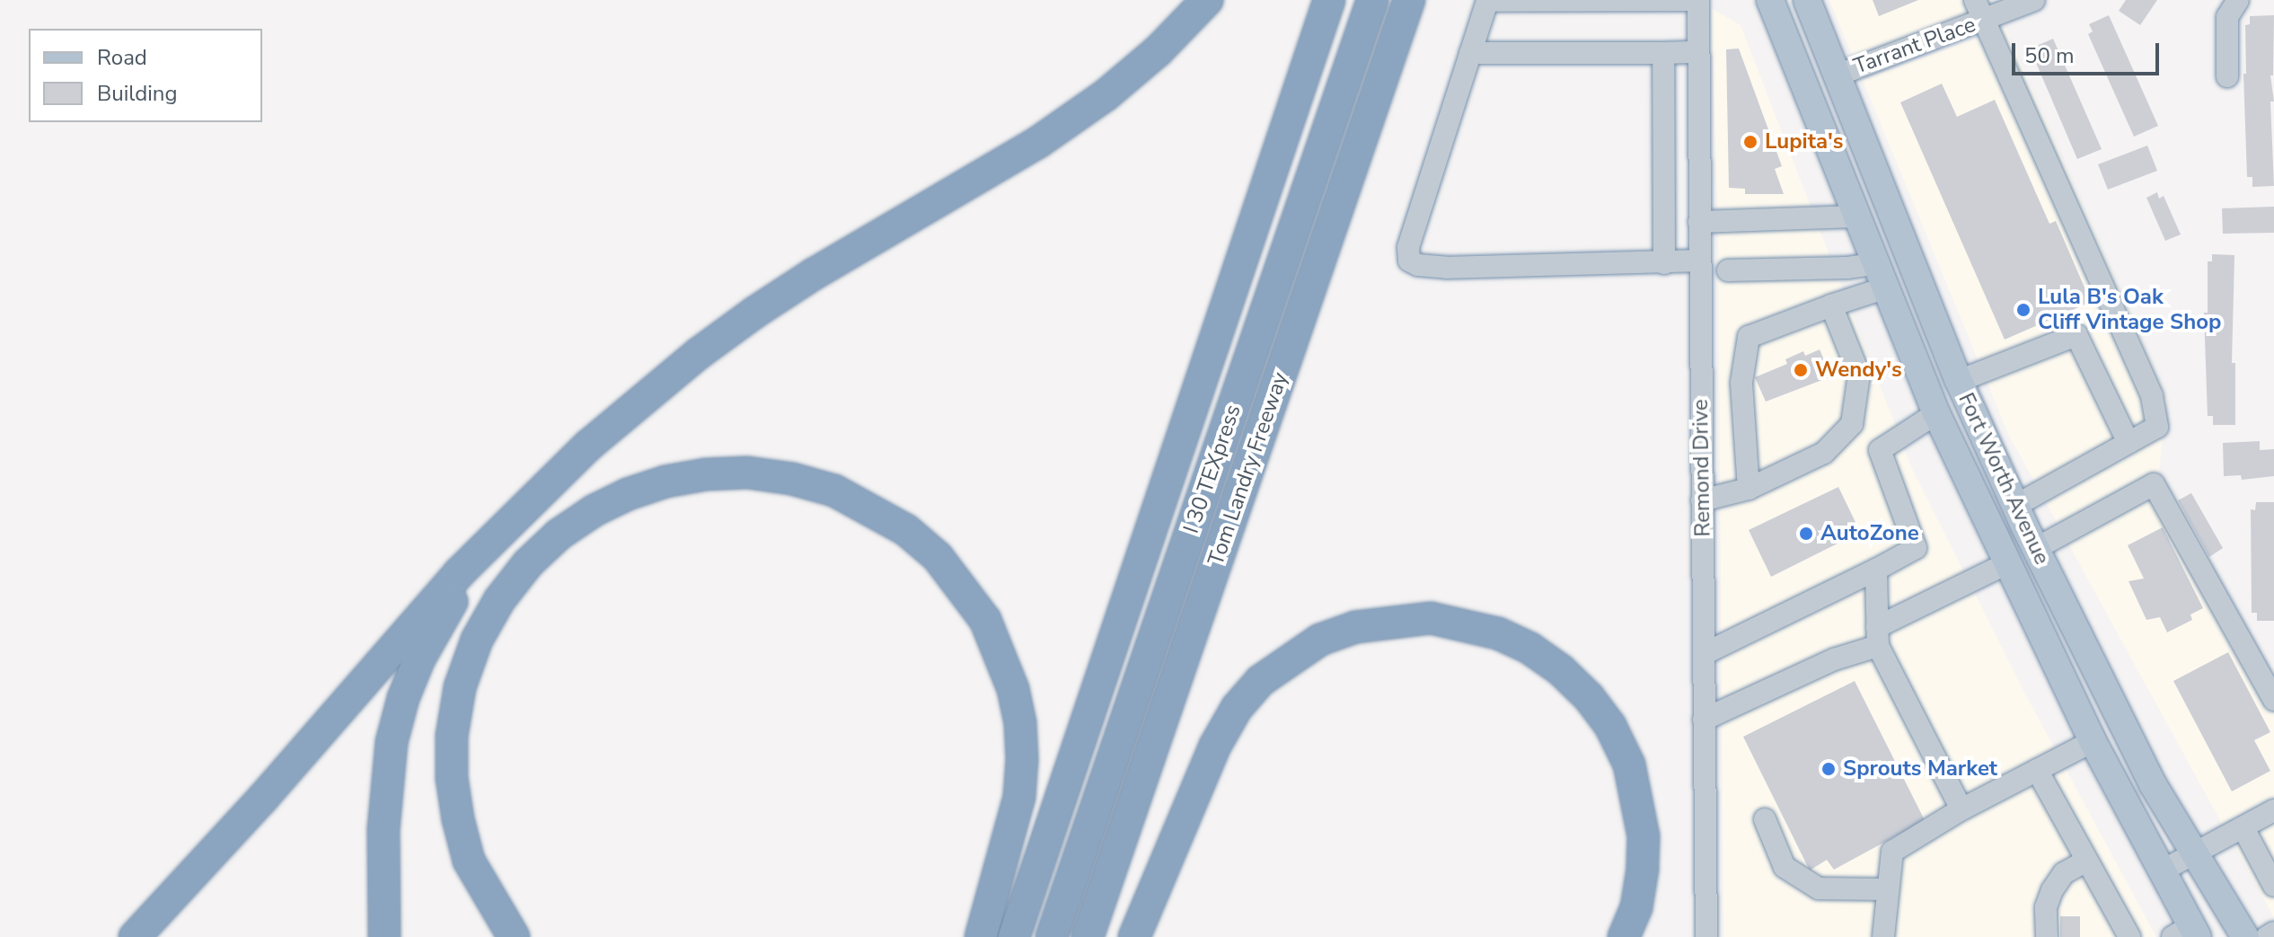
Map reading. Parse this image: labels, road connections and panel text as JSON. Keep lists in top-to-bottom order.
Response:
{
  "streets": {
    "highway": ["I 30 TEXpress", "Tom Landry Freeway"],
    "main road": ["Fort Worth Avenue"],
    "street": ["Tarrant Place", "Remond Drive"]
  },
  "crossings": [
    ["Tarrant Place", "Fort Worth Avenue"]
  ],
  "places": [
    "Lupita's",
    "Lula B's Oak Cliff Vintage Shop",
    "Wendy's",
    "AutoZone",
    "Sprouts Market"
  ],
  "legend": ["Road", "Building"],
  "scale_bar": "50 m"
}
